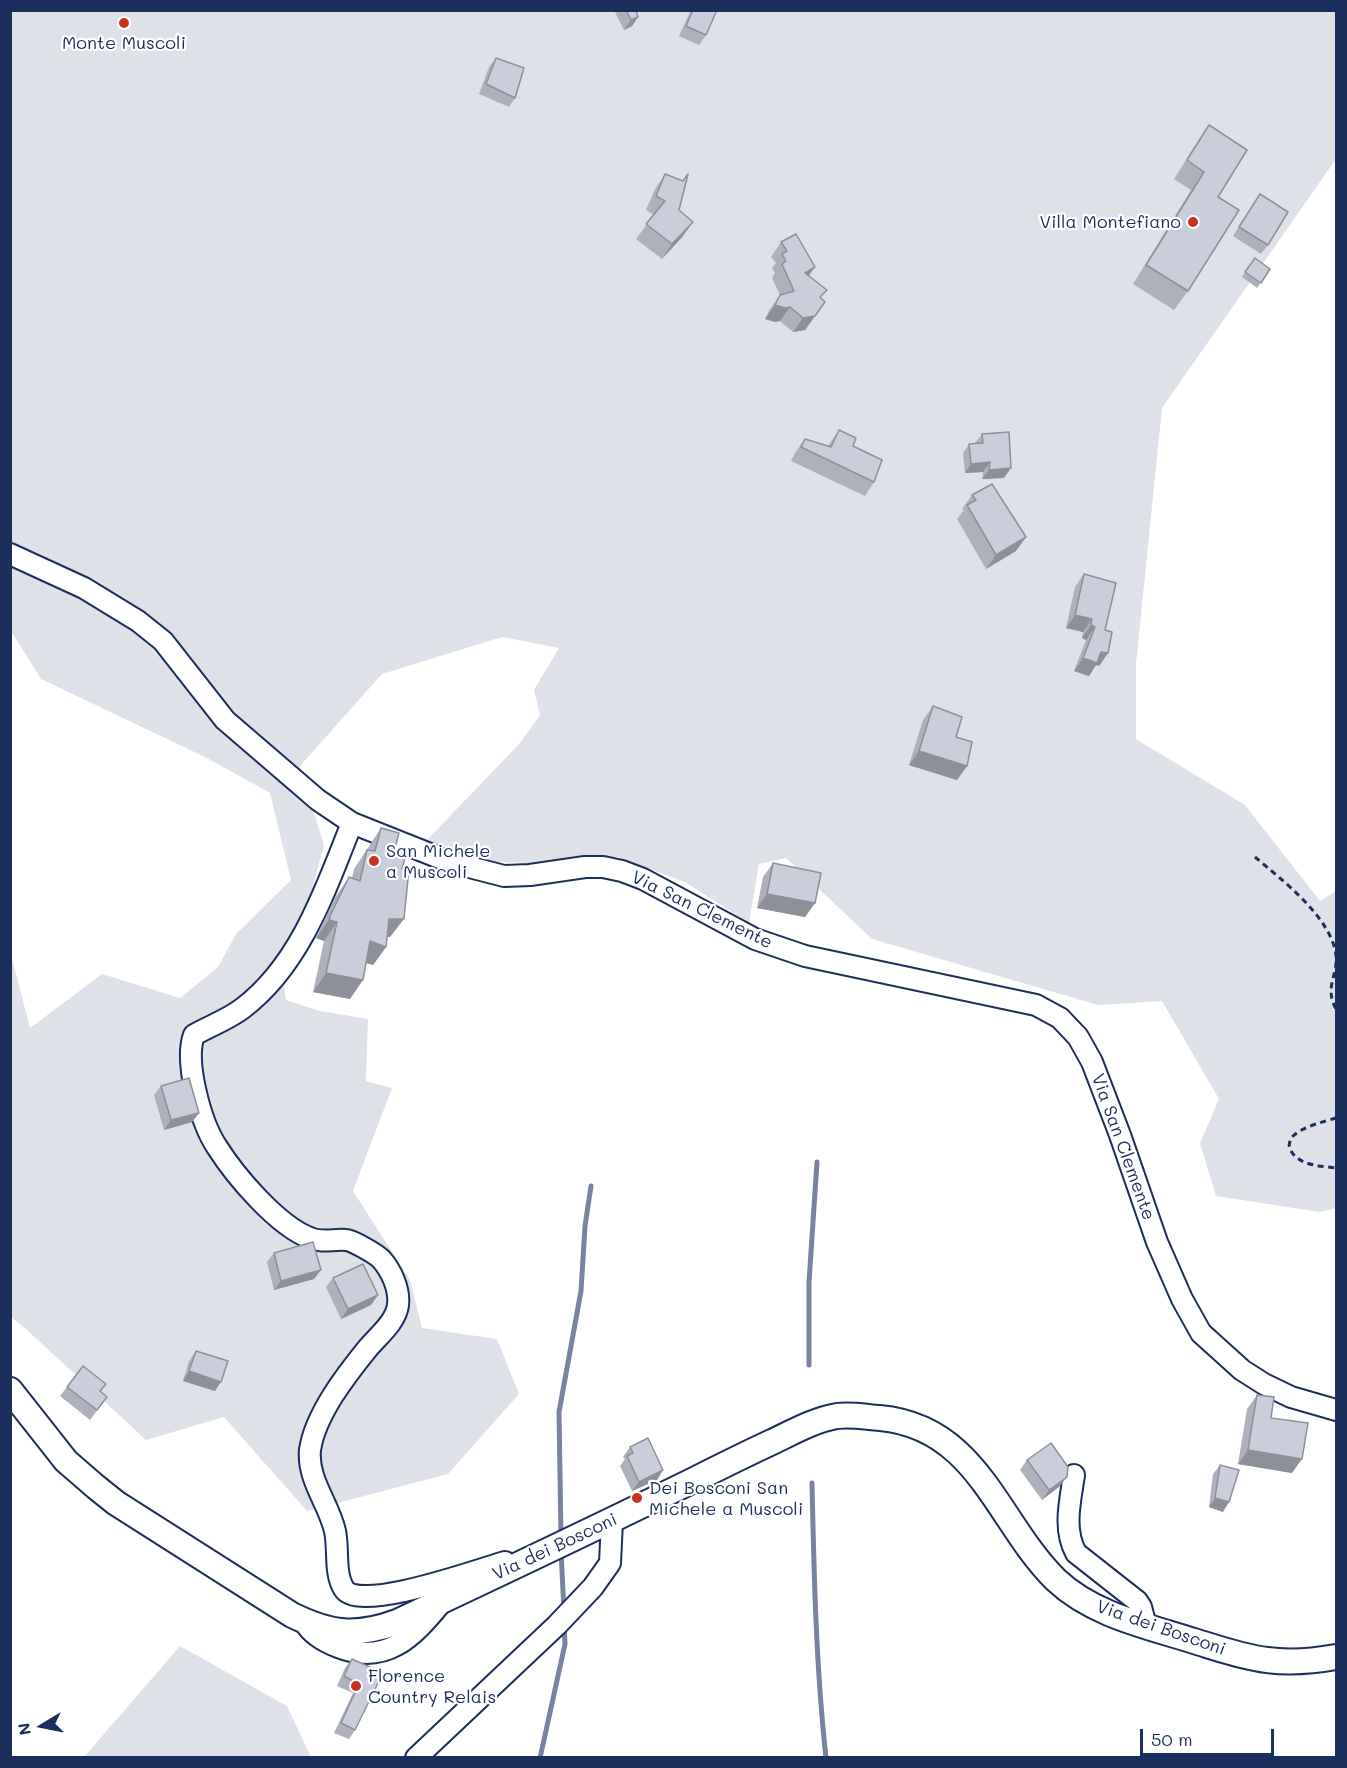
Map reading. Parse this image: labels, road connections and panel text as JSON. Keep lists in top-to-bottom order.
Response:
{
  "streets": {
    "main road": ["Via dei Bosconi"],
    "street": ["Via San Clemente"]
  },
  "places": [
    "Monte Muscoli",
    "Villa Montefiano",
    "San Michele a Muscoli",
    "Dei Bosconi San Michele a Muscoli",
    "Florence Country Relais"
  ],
  "scale_bar": "50 m",
  "north": "left"
}
